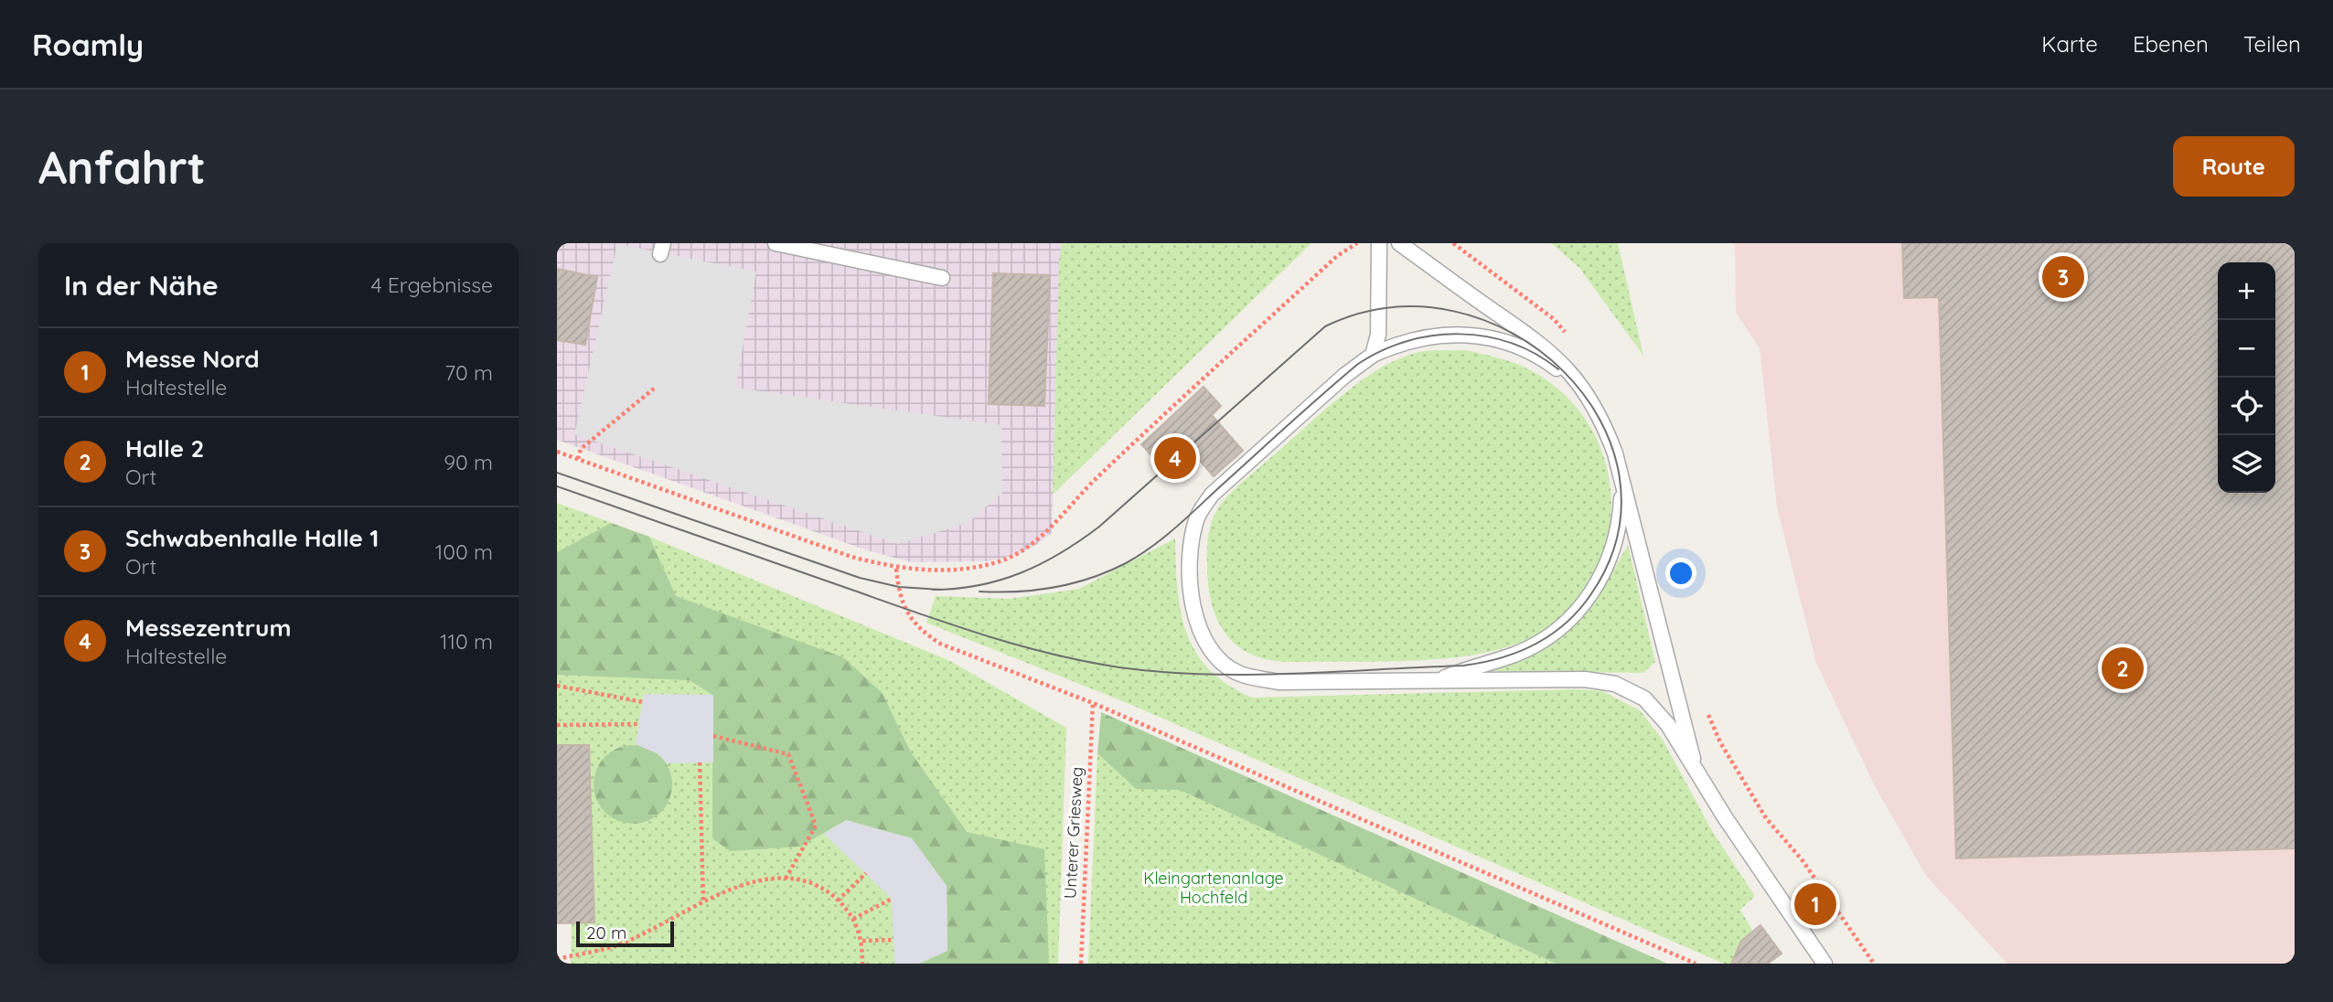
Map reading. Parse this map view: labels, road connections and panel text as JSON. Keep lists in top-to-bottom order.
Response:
{
  "streets": {
    "path": ["Unterer Griesweg"]
  },
  "parks": ["Kleingartenanlage Hochfeld"],
  "scale_bar": "20 m",
  "page": {
    "header": "Roamly",
    "nav": ["Karte", "Ebenen", "Teilen"],
    "buttons": "Route",
    "title": "Anfahrt",
    "heading": ["In der Nähe", "4 Ergebnisse"],
    "pins": [
      "3",
      "4",
      "2",
      "1"
    ],
    "map_buttons": ["+", "−"],
    "list": [
      {
        "mark": "1",
        "name": "Messe Nord",
        "note": "Haltestelle",
        "value": "70 m"
      },
      {
        "mark": "2",
        "name": "Halle 2",
        "note": "Ort",
        "value": "90 m"
      },
      {
        "mark": "3",
        "name": "Schwabenhalle Halle 1",
        "note": "Ort",
        "value": "100 m"
      },
      {
        "mark": "4",
        "name": "Messezentrum",
        "note": "Haltestelle",
        "value": "110 m"
      }
    ],
    "scale": "20 m"
  }
}
